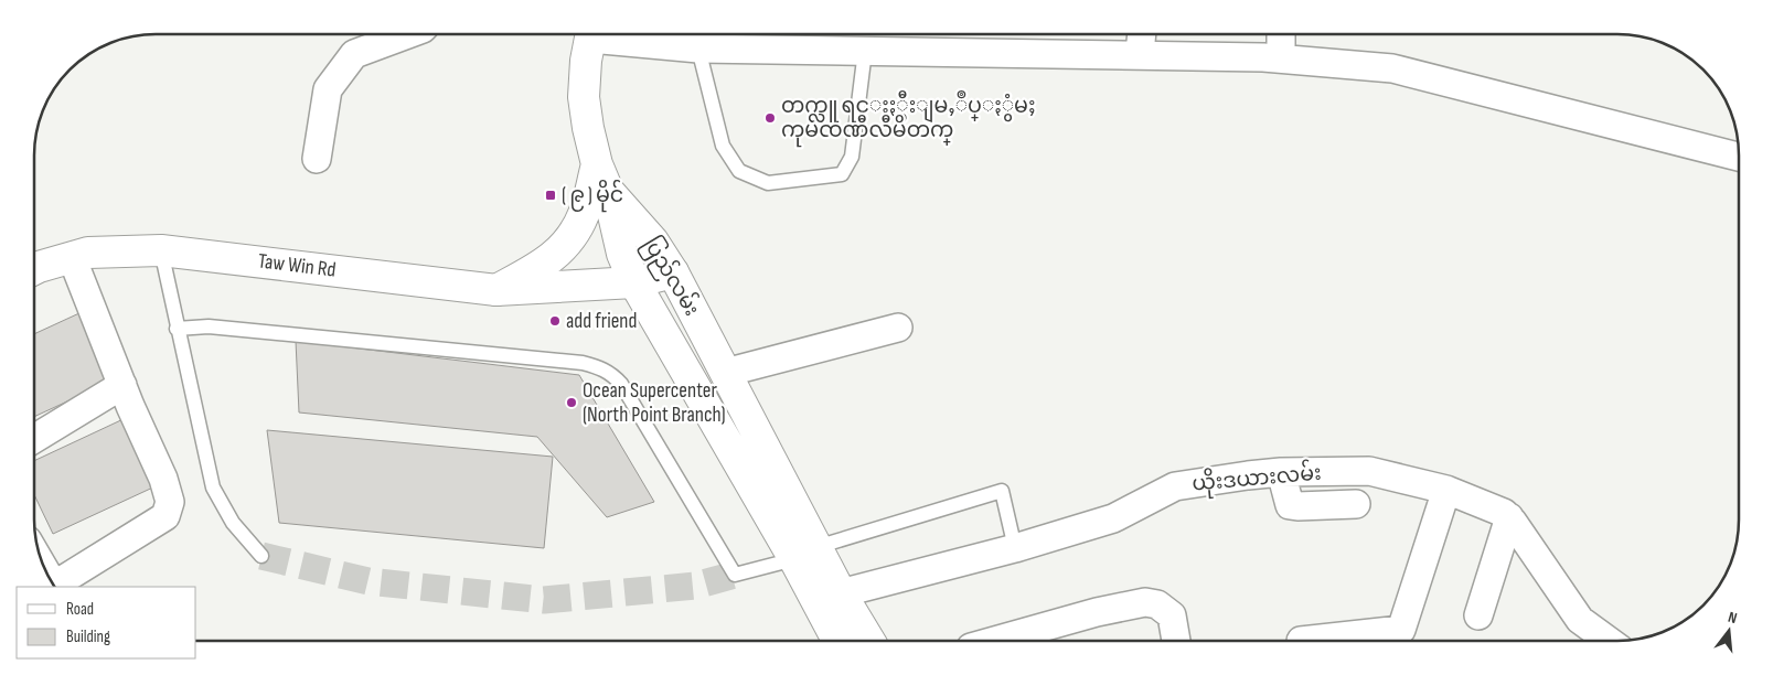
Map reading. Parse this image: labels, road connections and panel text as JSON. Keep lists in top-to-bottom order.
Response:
{
  "streets": {
    "main road": ["Taw Win Rd", "ပြည်လမ်း"],
    "street": ["ယိုးဒယားလမ်း"]
  },
  "crossings": [
    ["Taw Win Rd", "ပြည်လမ်း"],
    ["ပြည်လမ်း", "ယိုးဒယားလမ်း"]
  ],
  "places": {
    "other": ["တက္လူ ရင္းႏွီးျမႇဳပ္ႏွံမႈ ကုမၸဏီလီမိတက္", "add friend", "Ocean Supercenter (North Point Branch)"],
    "transit": ["( ၉ ) မိုင်"]
  },
  "legend": ["Road", "Building"],
  "north": "top"
}
